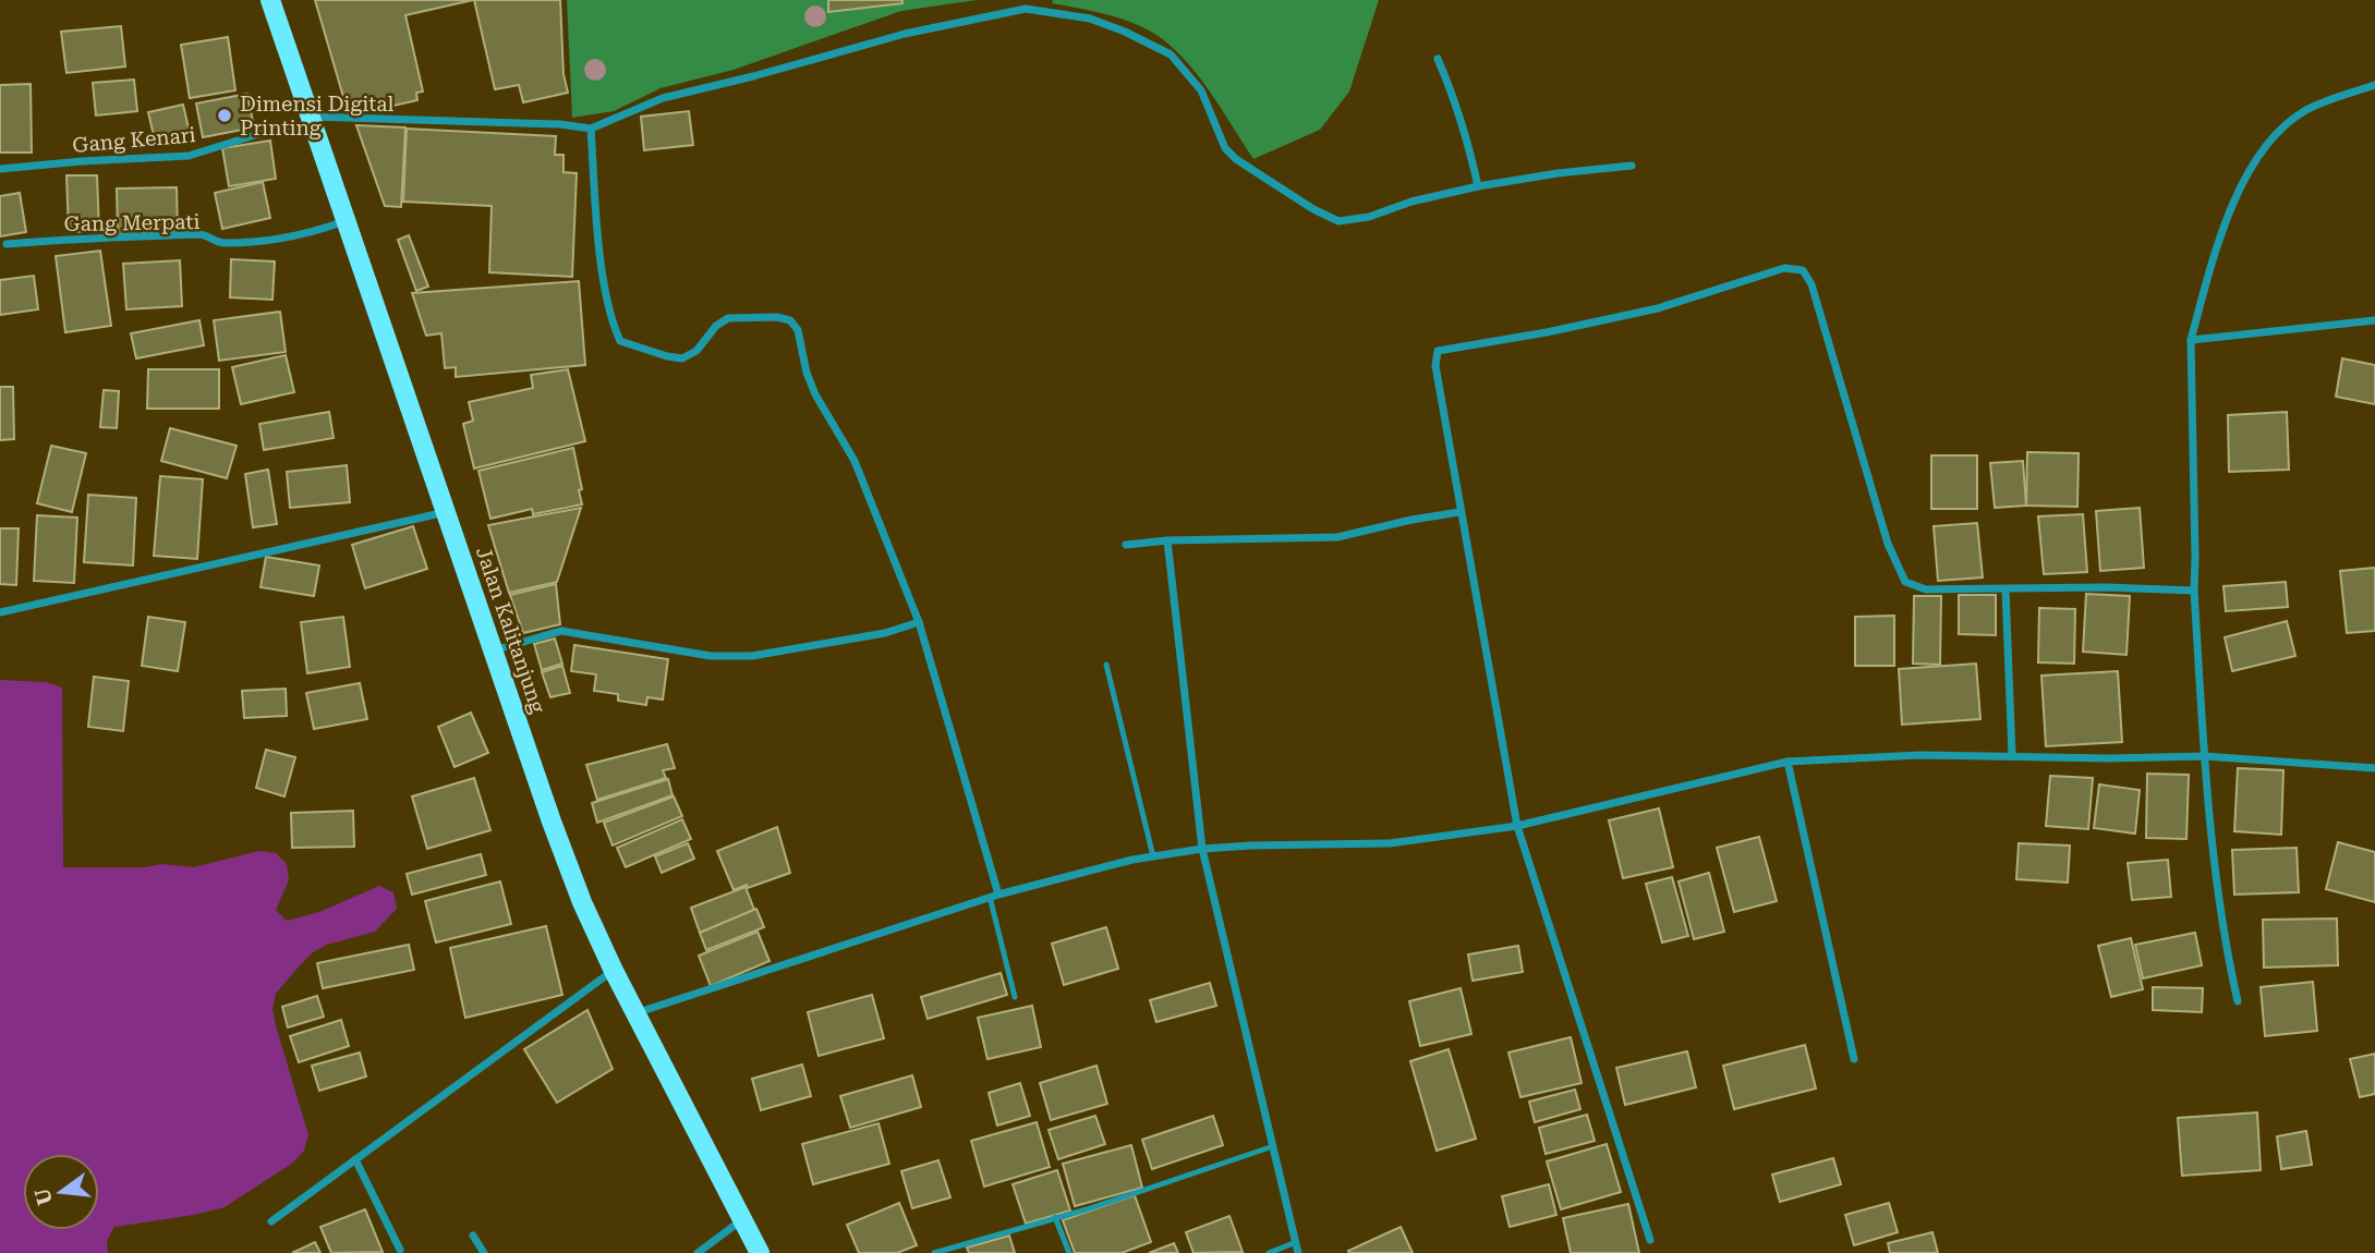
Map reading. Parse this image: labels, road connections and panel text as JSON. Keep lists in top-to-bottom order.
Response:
{
  "streets": {
    "main road": ["Jalan Kalitanjung"],
    "street": ["Gang Kenari", "Gang Merpati"]
  },
  "crossings": [
    ["Gang Kenari", "Jalan Kalitanjung"],
    ["Gang Merpati", "Jalan Kalitanjung"]
  ],
  "places": ["Dimensi Digital Printing"],
  "north": "left"
}
